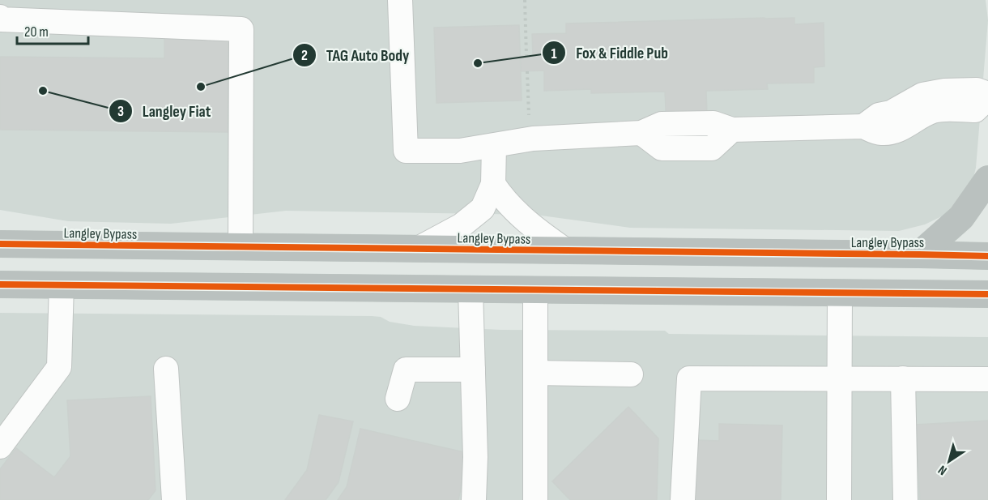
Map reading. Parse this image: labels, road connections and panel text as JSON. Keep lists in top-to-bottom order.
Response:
{
  "streets": {
    "highway": ["Langley Bypass"]
  },
  "places": ["Fox & Fiddle Pub", "TAG Auto Body", "Langley Fiat"],
  "scale_bar": "20 m",
  "north": "bottom left"
}
